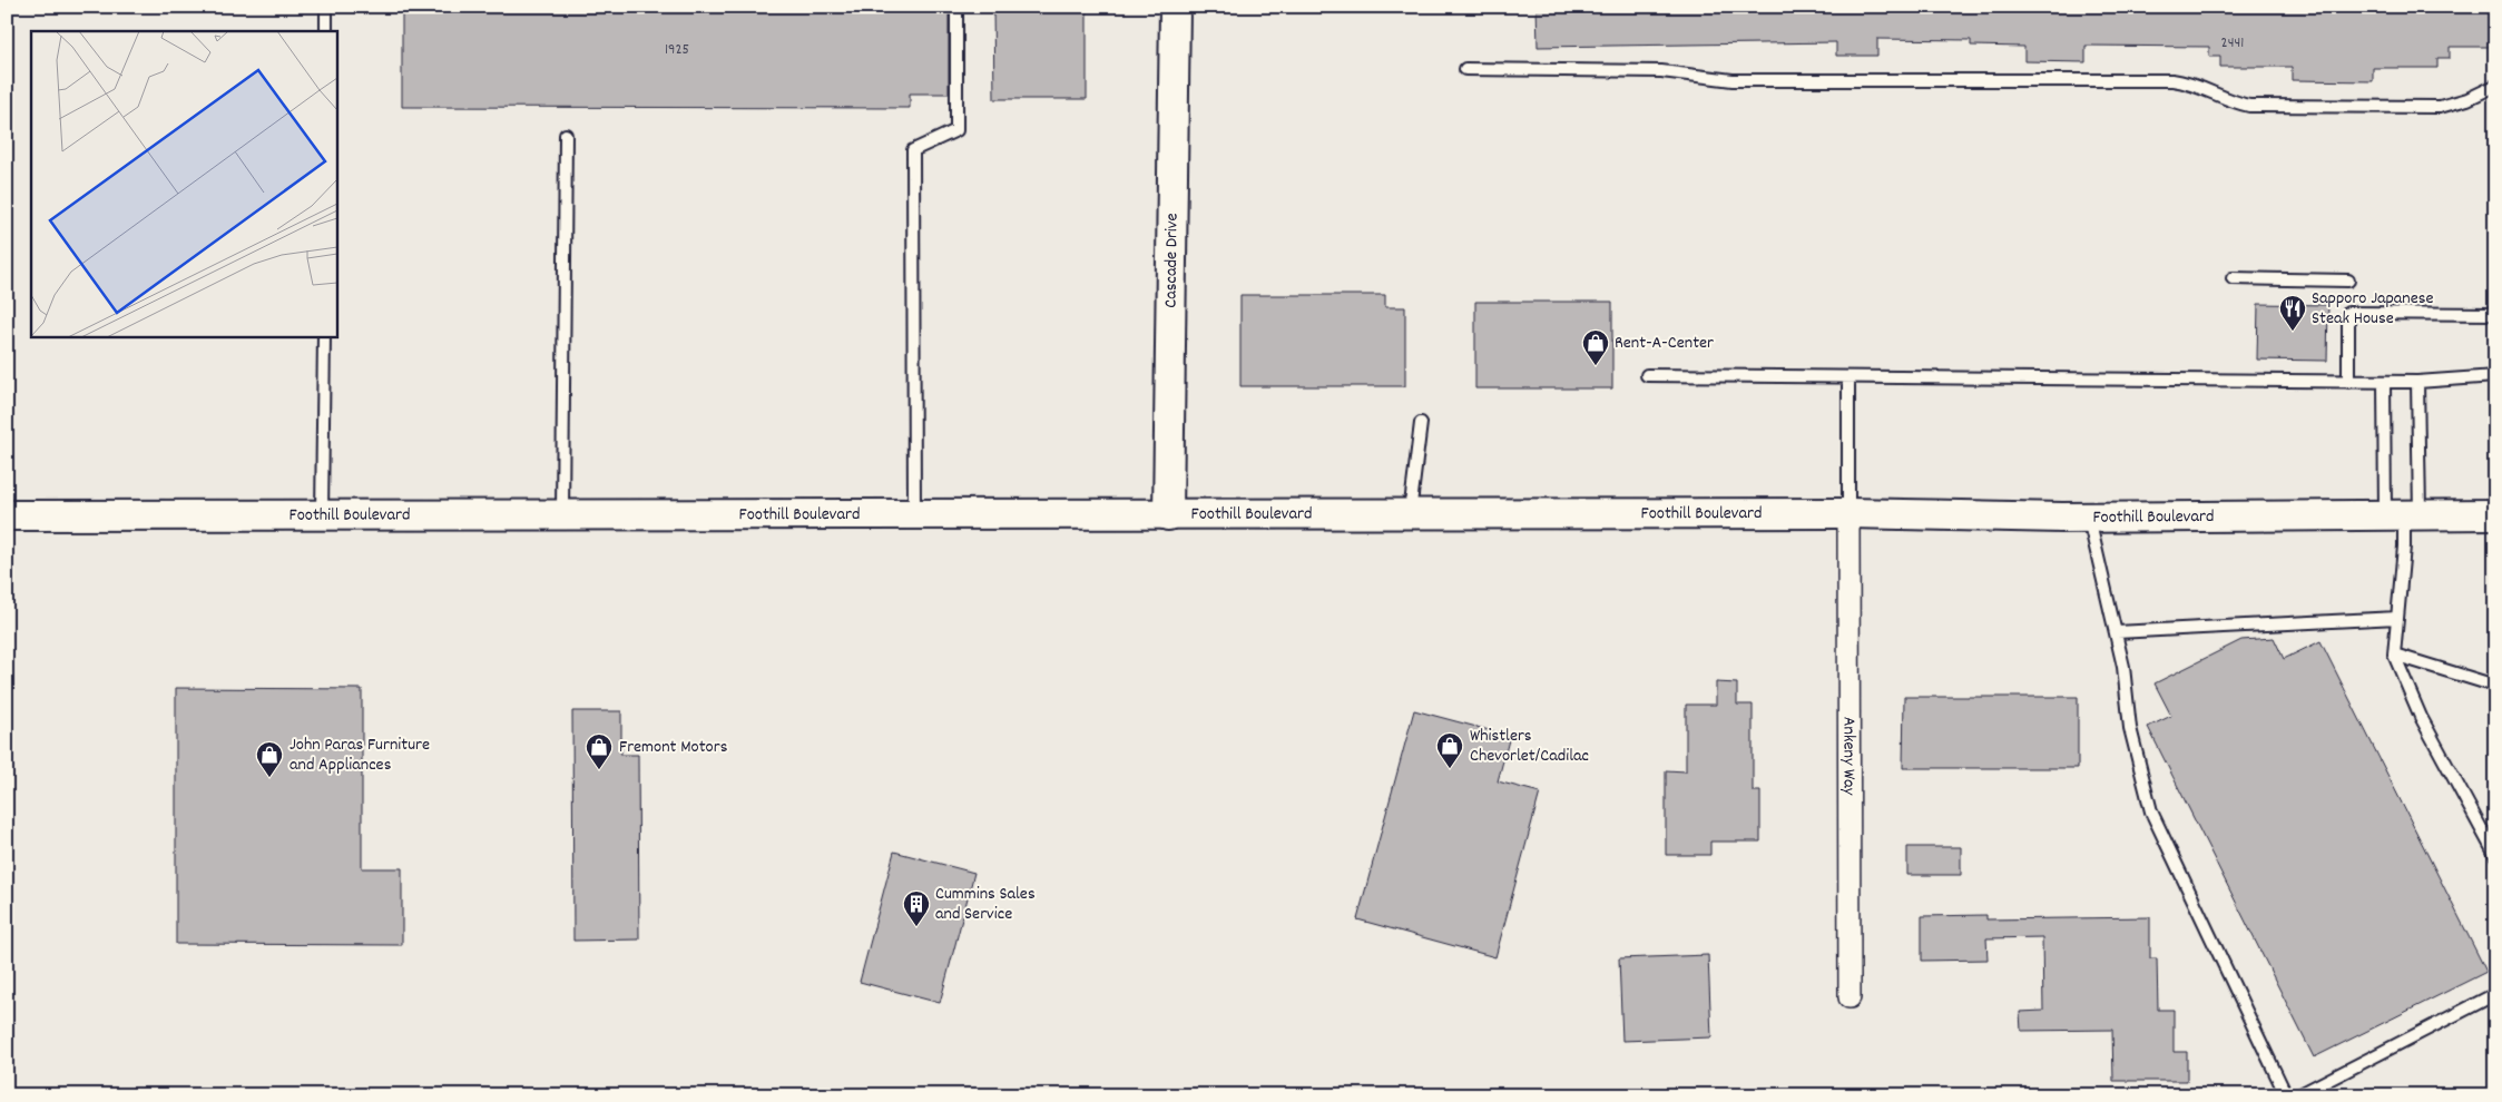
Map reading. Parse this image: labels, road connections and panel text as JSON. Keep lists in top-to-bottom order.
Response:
{
  "streets": {
    "street": ["Cascade Drive", "Foothill Boulevard", "Ankeny Way"]
  },
  "crossings": [
    ["Cascade Drive", "Foothill Boulevard"],
    ["Foothill Boulevard", "Ankeny Way"]
  ],
  "places": {
    "restaurant": ["Sapporo Japanese Steak House"],
    "shop": [
      "Rent-A-Center",
      "Whistlers Chevorlet/Cadilac",
      "Fremont Motors",
      "John Paras Furniture and Appliances"
    ],
    "building": ["Cummins Sales and Service"]
  },
  "house_numbers": ["2441", "1925"]
}
